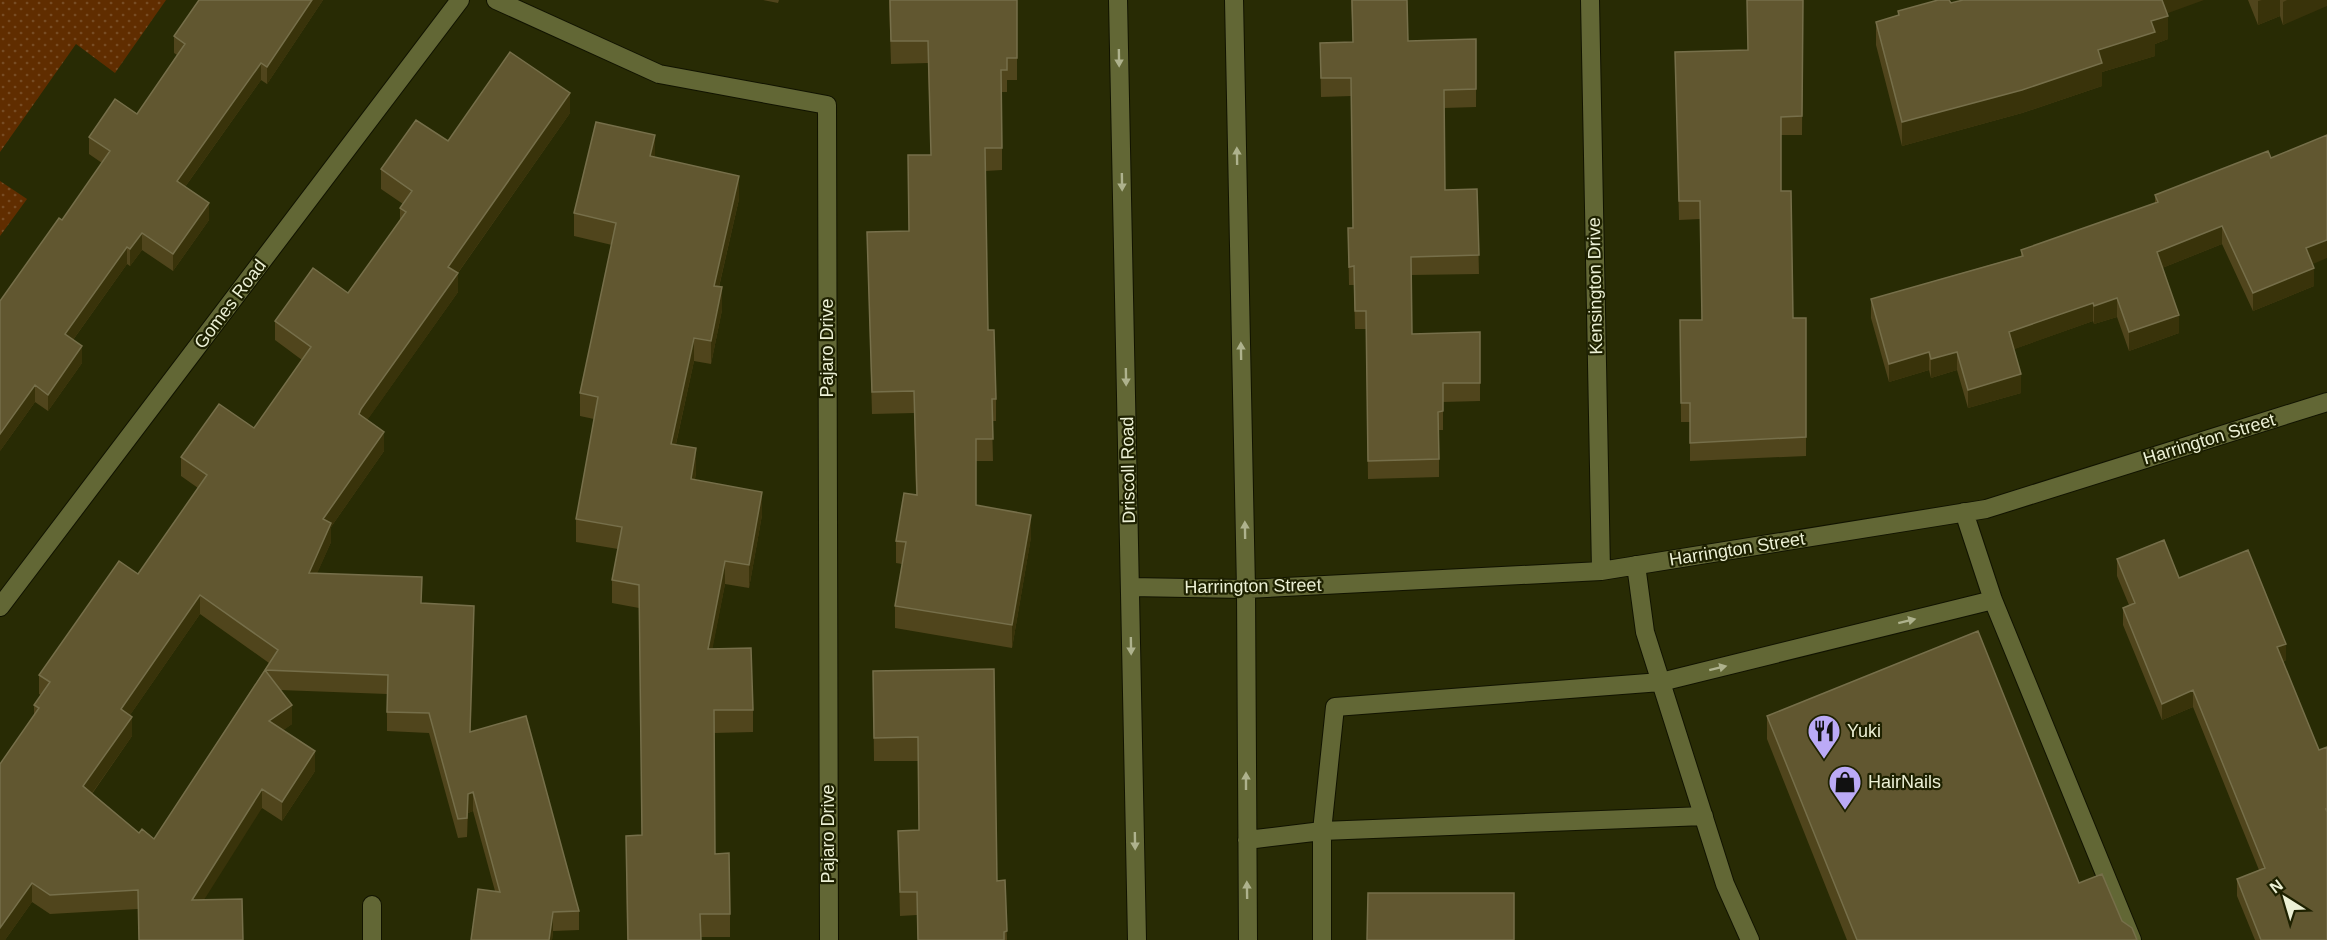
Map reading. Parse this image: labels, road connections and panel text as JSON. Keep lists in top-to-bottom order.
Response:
{
  "streets": {
    "street": [
      "Kensington Drive",
      "Gomes Road",
      "Pajaro Drive",
      "Harrington Street",
      "Driscoll Road"
    ]
  },
  "crossings": [
    ["Kensington Drive", "Harrington Street"],
    ["Harrington Street", "Driscoll Road"]
  ],
  "places": {
    "restaurant": ["Yuki"],
    "shop": ["HairNails"]
  },
  "north": "top left"
}
